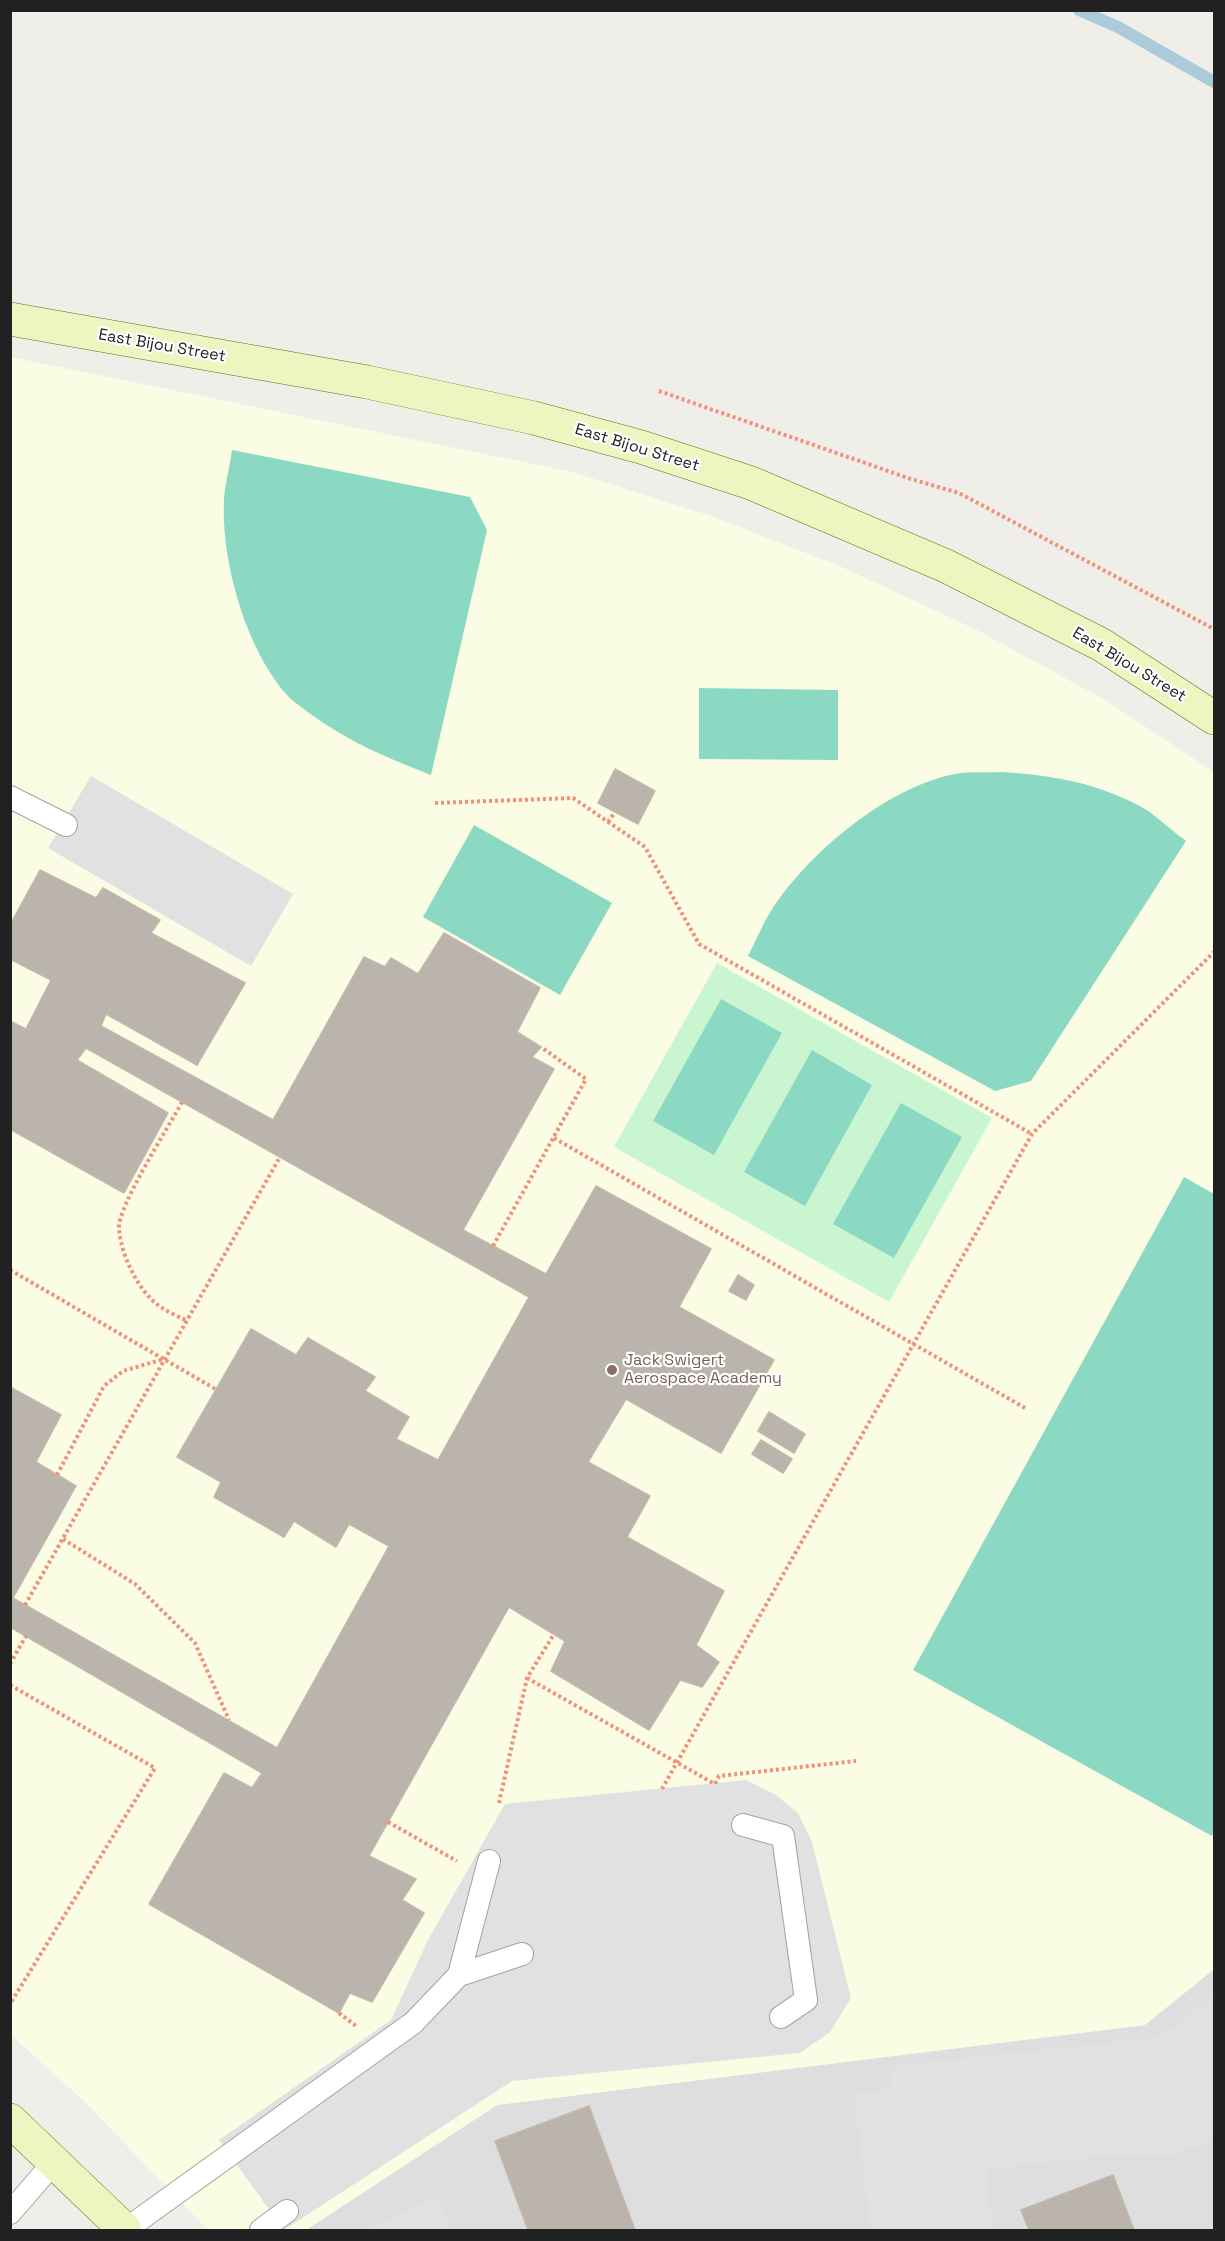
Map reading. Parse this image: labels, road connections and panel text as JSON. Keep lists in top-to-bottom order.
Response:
{
  "streets": {
    "street": ["East Bijou Street"]
  },
  "places": ["Jack Swigert Aerospace Academy"]
}
